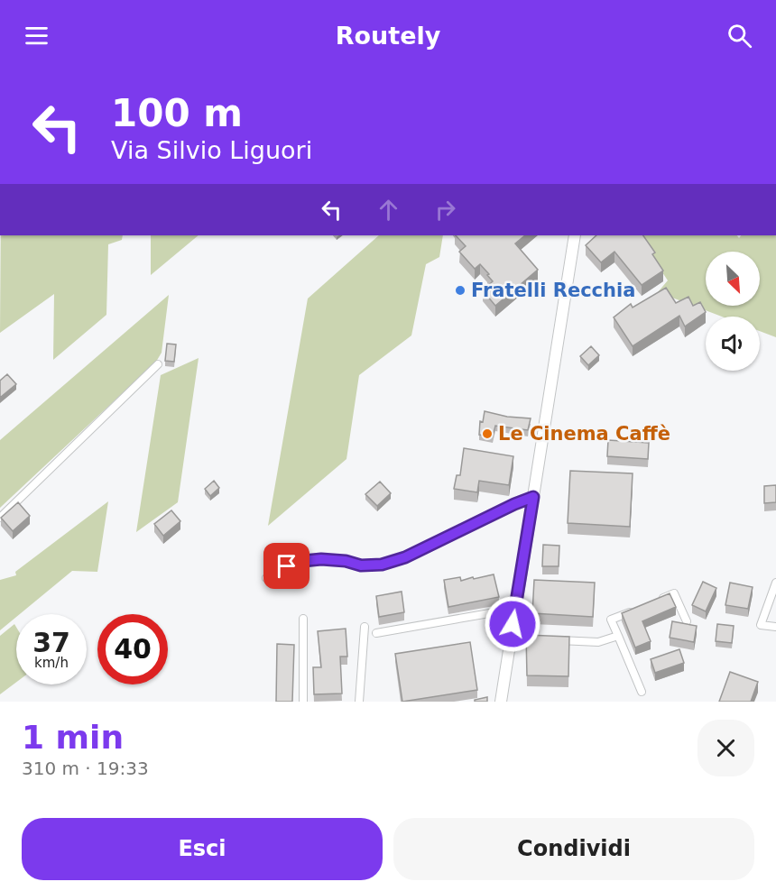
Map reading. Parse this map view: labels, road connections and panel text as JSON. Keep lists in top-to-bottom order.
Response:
{
  "places": ["Fratelli Recchia", "Le Cinema Caffè"],
  "north": "bottom right",
  "page": {
    "header": "Routely",
    "turn": ["100 m", "Via Silvio Liguori"],
    "speed": "37 km/h",
    "limit": "40",
    "heading": ["1 min", "310 m · 19:33"],
    "buttons": ["Esci", "Condividi"]
  }
}
